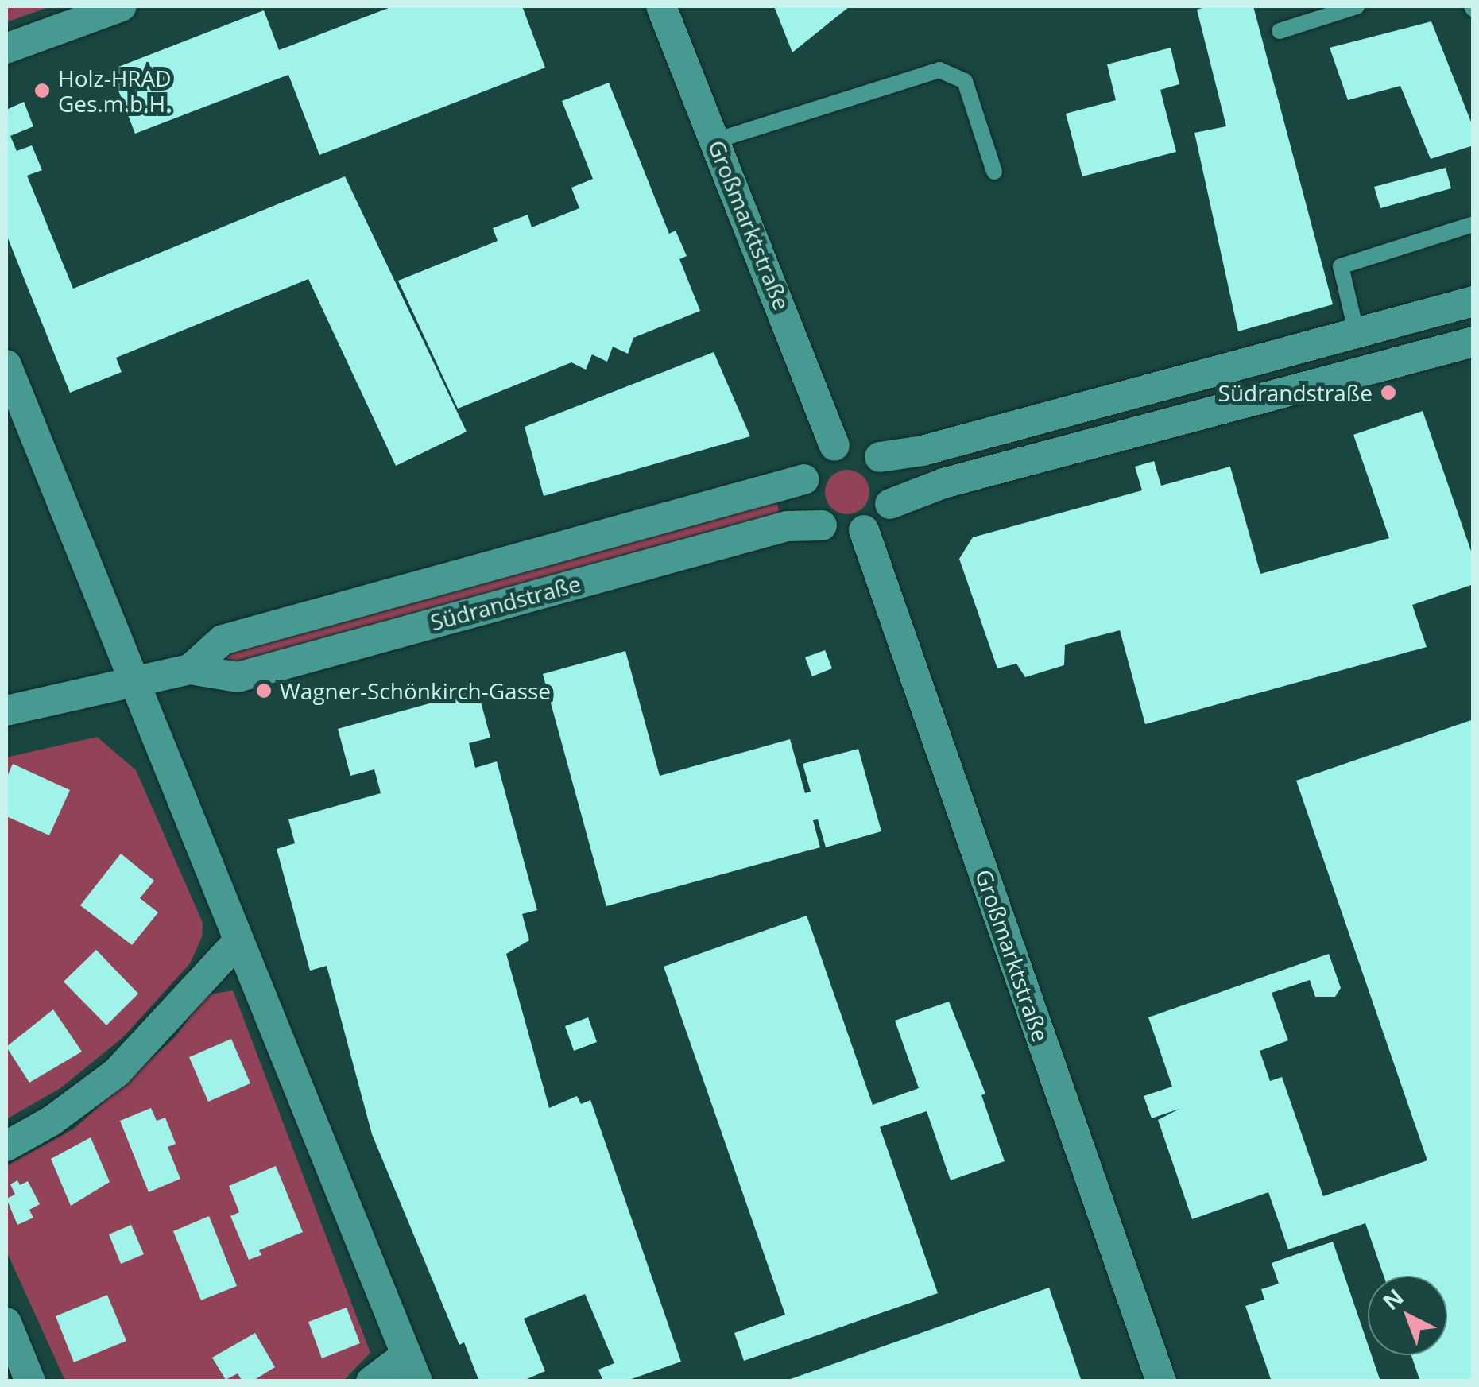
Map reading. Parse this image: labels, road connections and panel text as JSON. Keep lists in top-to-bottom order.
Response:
{
  "streets": {
    "street": ["Großmarktstraße", "Südrandstraße"]
  },
  "crossings": [
    ["Großmarktstraße", "Südrandstraße"]
  ],
  "places": ["Holz-HRAD Ges.m.b.H.", "Südrandstraße", "Wagner-Schönkirch-Gasse"],
  "north": "top left"
}
